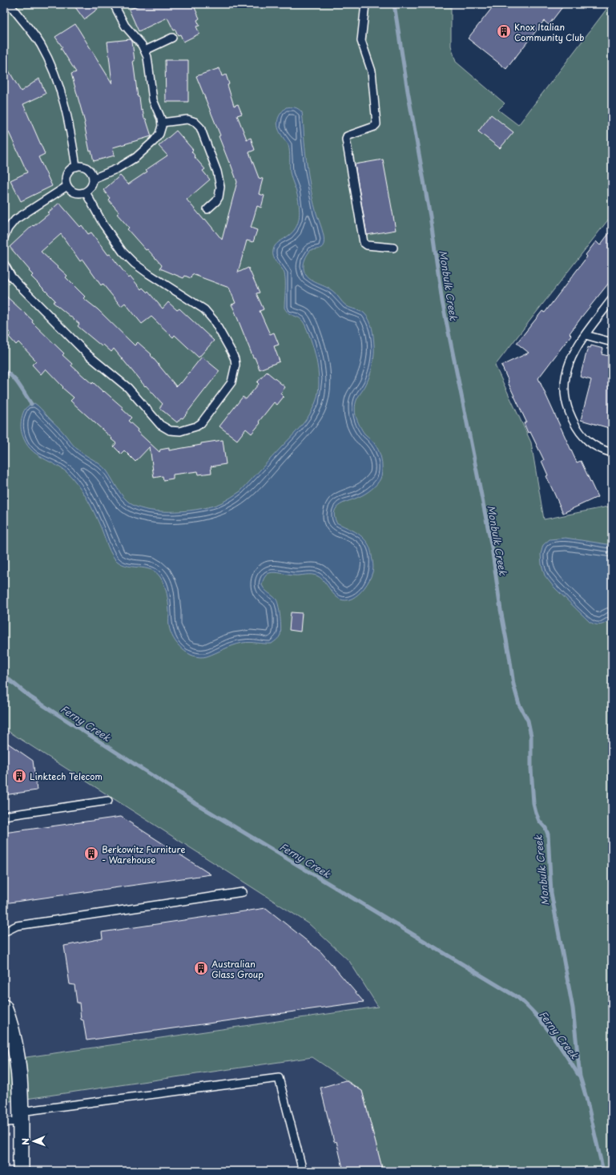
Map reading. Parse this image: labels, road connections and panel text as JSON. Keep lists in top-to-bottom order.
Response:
{
  "water": ["Monbulk Creek", "Ferny Creek"],
  "places": {
    "building": [
      "Knox Italian Community Club",
      "Linktech Telecom",
      "Berkowitz Furniture - Warehouse",
      "Australian Glass Group"
    ]
  },
  "north": "left"
}
